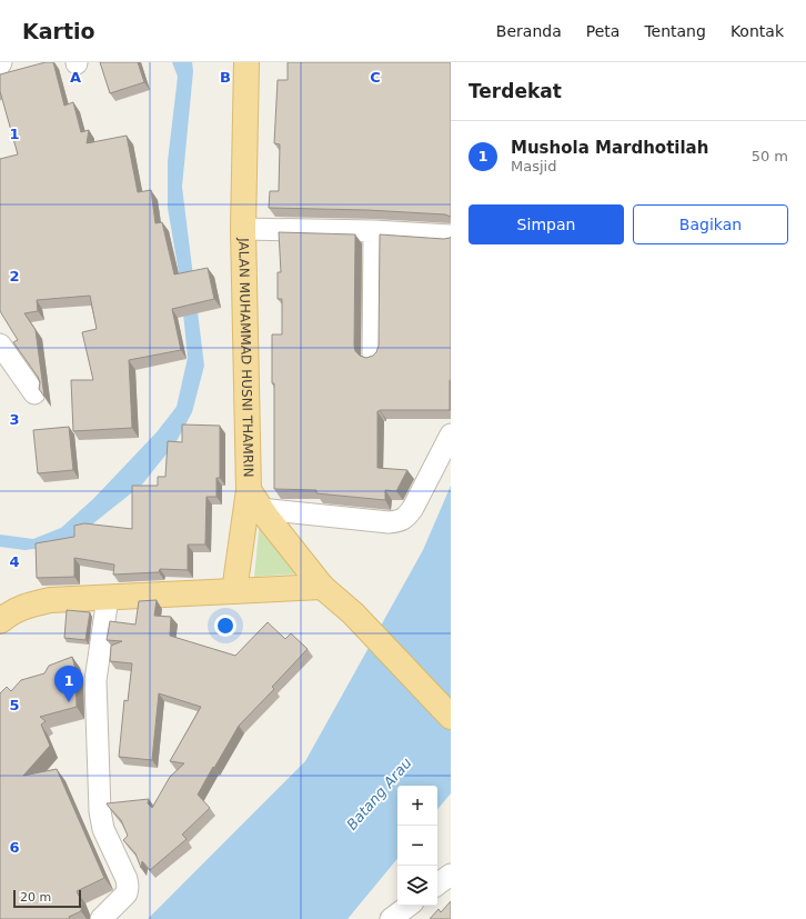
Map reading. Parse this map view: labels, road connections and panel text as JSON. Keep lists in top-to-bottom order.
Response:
{
  "streets": {
    "main road": ["JALAN MUHAMMAD HUSNI THAMRIN"]
  },
  "water": ["Batang Arau"],
  "scale_bar": "20 m",
  "page": {
    "header": "Kartio",
    "nav": [
      "Beranda",
      "Peta",
      "Tentang",
      "Kontak"
    ],
    "heading": "Terdekat",
    "list": [
      {
        "mark": "1",
        "name": "Mushola Mardhotilah",
        "note": "Masjid",
        "value": "50 m"
      }
    ],
    "buttons": ["Simpan", "Bagikan"],
    "pins": "1",
    "map_buttons": ["+", "−"],
    "scale": "20 m"
  },
  "grid": {
    "columns": ["A", "B", "C"],
    "rows": [
      "1",
      "2",
      "3",
      "4",
      "5",
      "6"
    ]
  }
}
